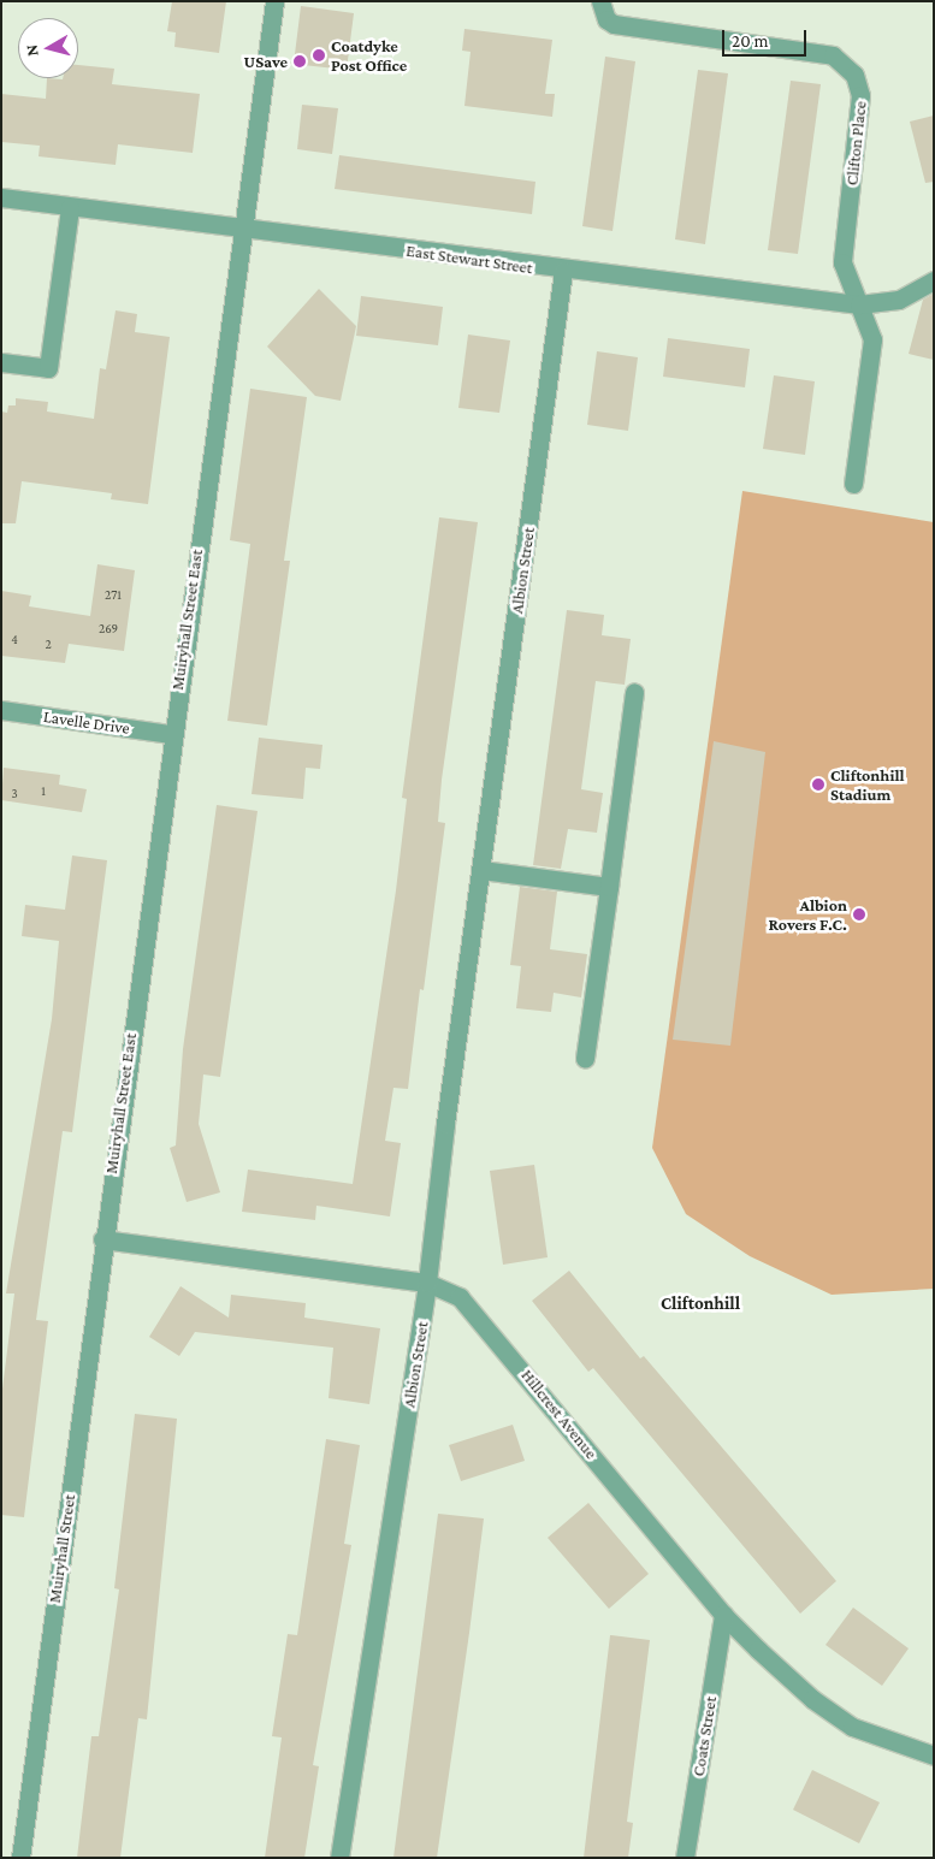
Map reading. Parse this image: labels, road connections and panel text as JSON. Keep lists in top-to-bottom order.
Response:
{
  "streets": {
    "street": [
      "Clifton Place",
      "East Stewart Street",
      "Albion Street",
      "Muiryhall Street East",
      "Lavelle Drive",
      "Hillcrest Avenue",
      "Muiryhall Street",
      "Coats Street"
    ]
  },
  "crossings": [
    ["Clifton Place", "East Stewart Street"],
    ["East Stewart Street", "Albion Street"],
    ["East Stewart Street", "Muiryhall Street East"],
    ["Albion Street", "Hillcrest Avenue"],
    ["Muiryhall Street East", "Lavelle Drive"],
    ["Muiryhall Street East", "Hillcrest Avenue"],
    ["Muiryhall Street East", "Muiryhall Street"],
    ["Hillcrest Avenue", "Muiryhall Street"],
    ["Hillcrest Avenue", "Coats Street"]
  ],
  "districts": ["Cliftonhill"],
  "places": [
    "Coatdyke Post Office",
    "USave",
    "Cliftonhill Stadium",
    "Albion Rovers F.C."
  ],
  "house_numbers": [
    "271",
    "269",
    "4",
    "2",
    "1",
    "3"
  ],
  "scale_bar": "20 m",
  "north": "left"
}
